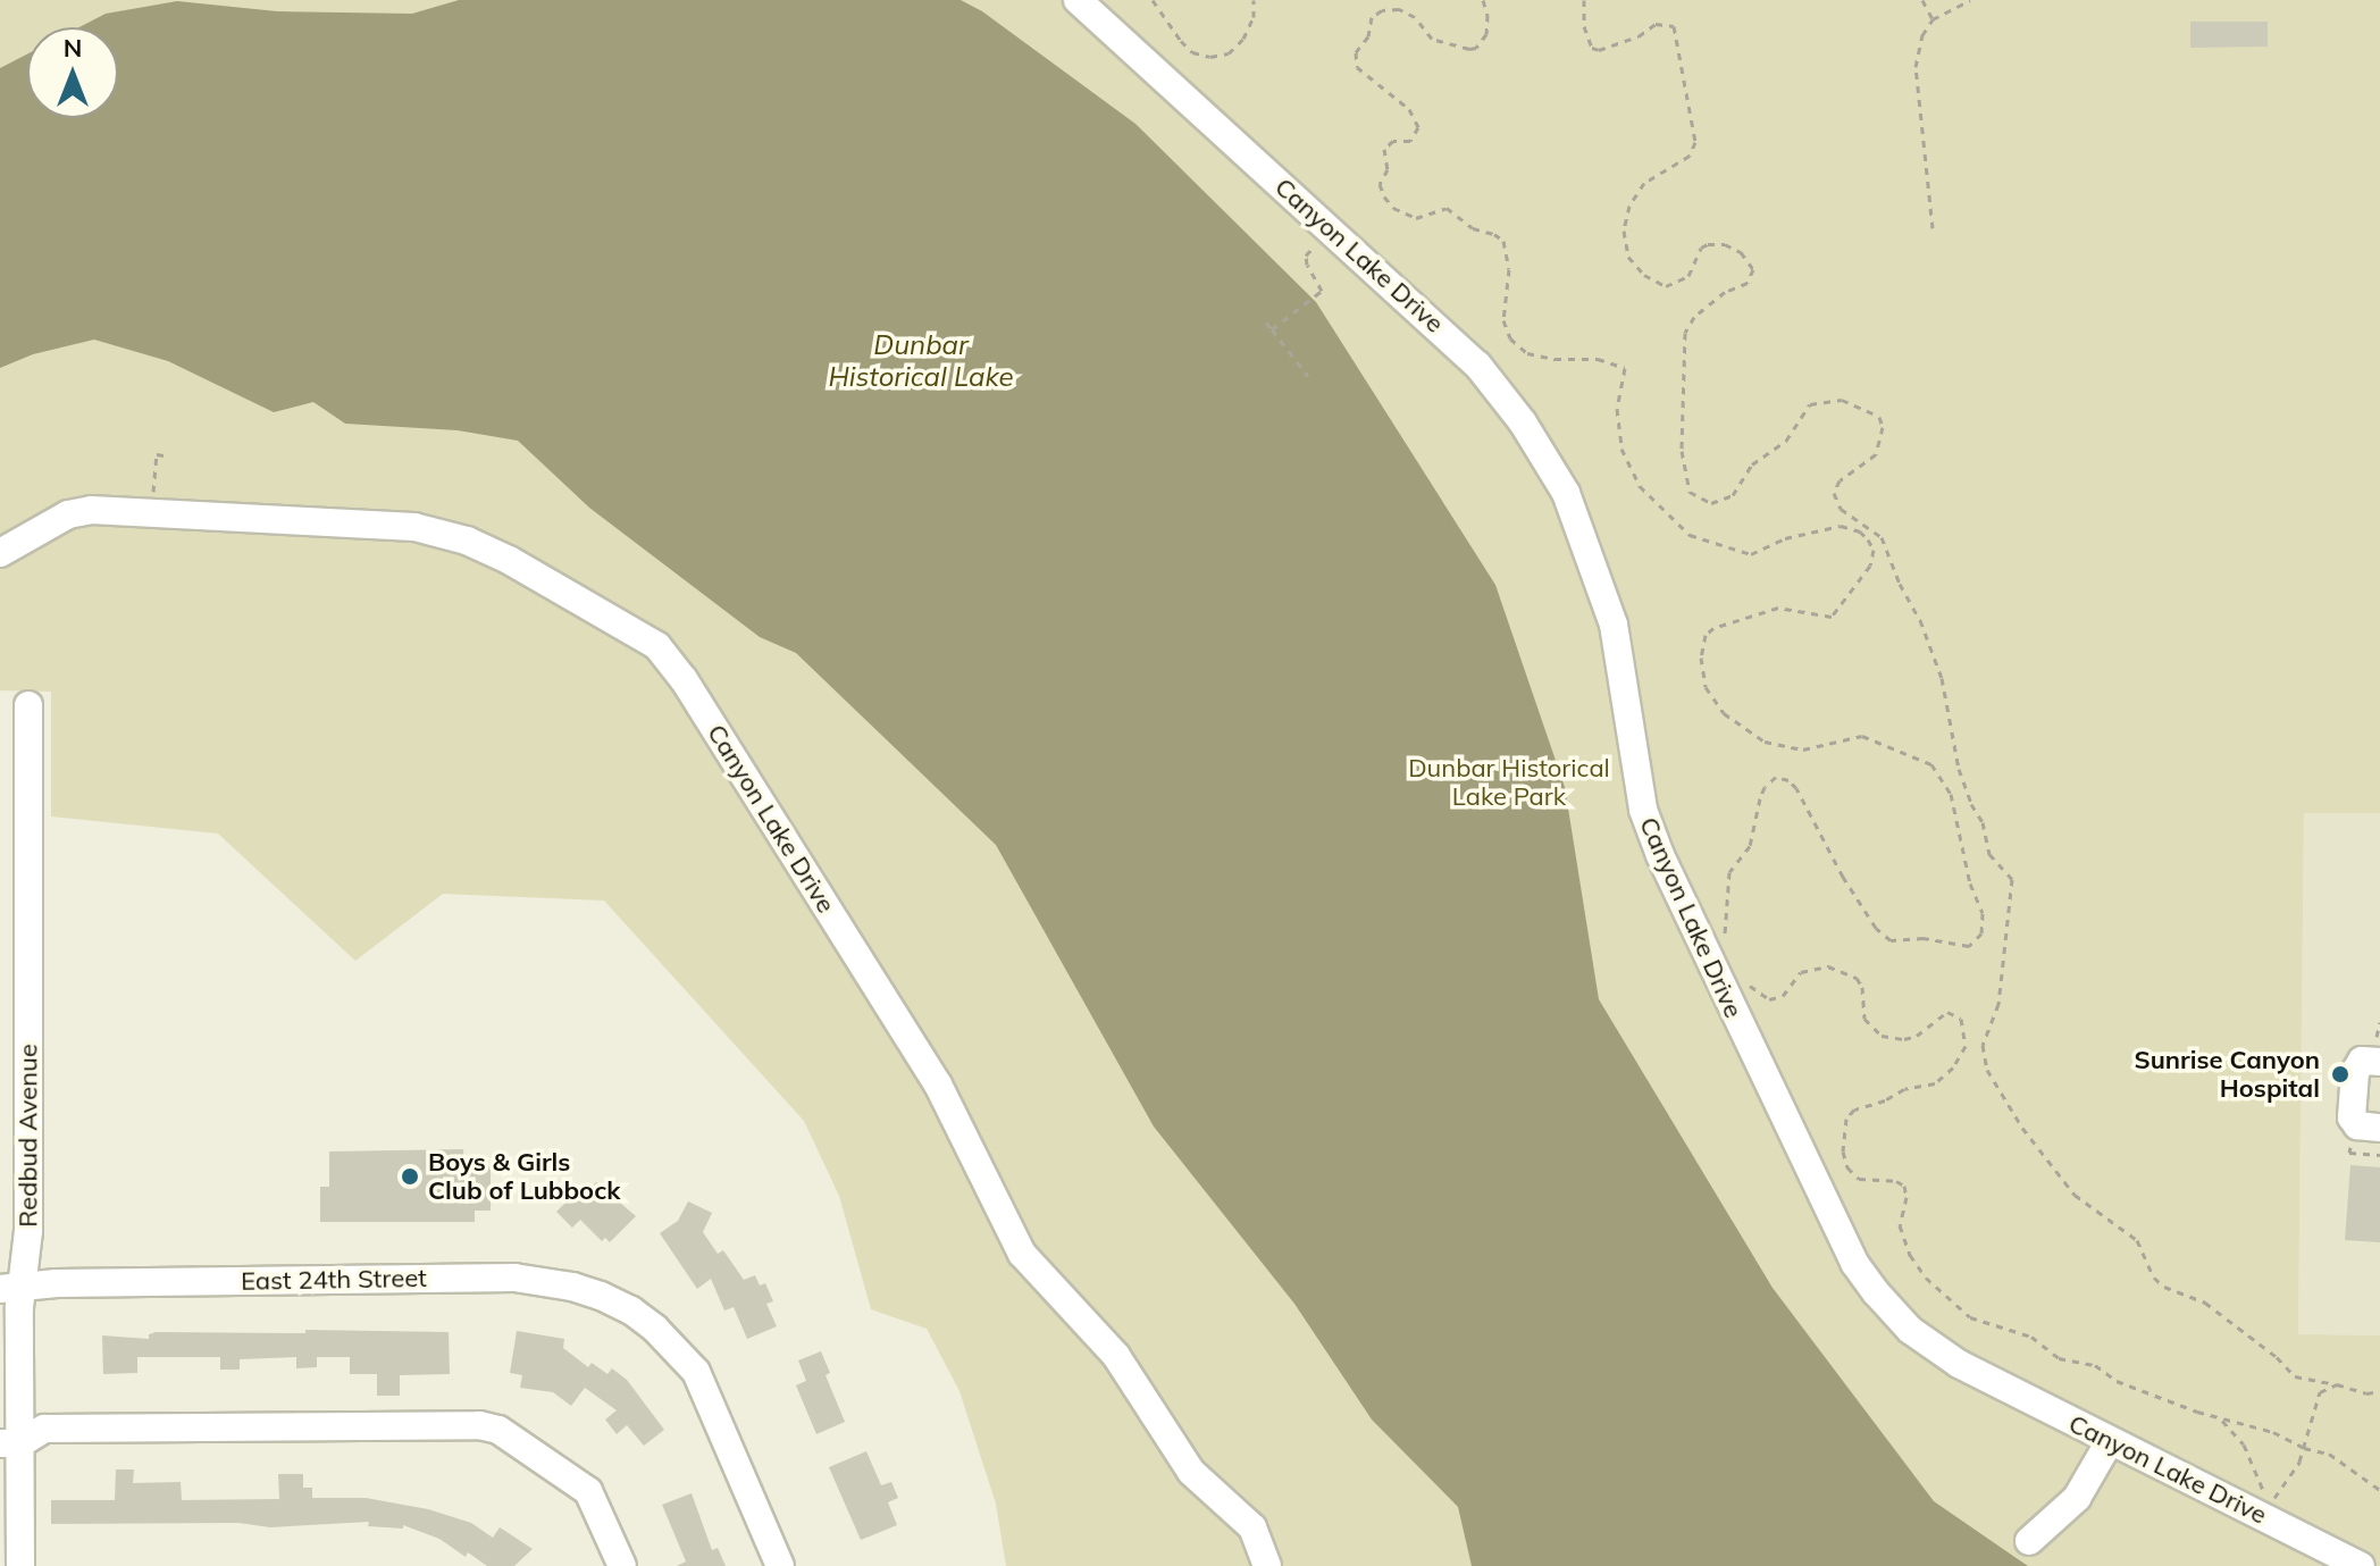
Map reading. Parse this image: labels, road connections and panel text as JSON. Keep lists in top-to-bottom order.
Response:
{
  "streets": {
    "street": ["Canyon Lake Drive", "Redbud Avenue", "East 24th Street"]
  },
  "crossings": [
    ["Redbud Avenue", "East 24th Street"]
  ],
  "water": ["Dunbar Historical Lake"],
  "parks": ["Dunbar Historical Lake Park"],
  "places": ["Sunrise Canyon Hospital", "Boys & Girls Club of Lubbock"],
  "north": "top"
}
